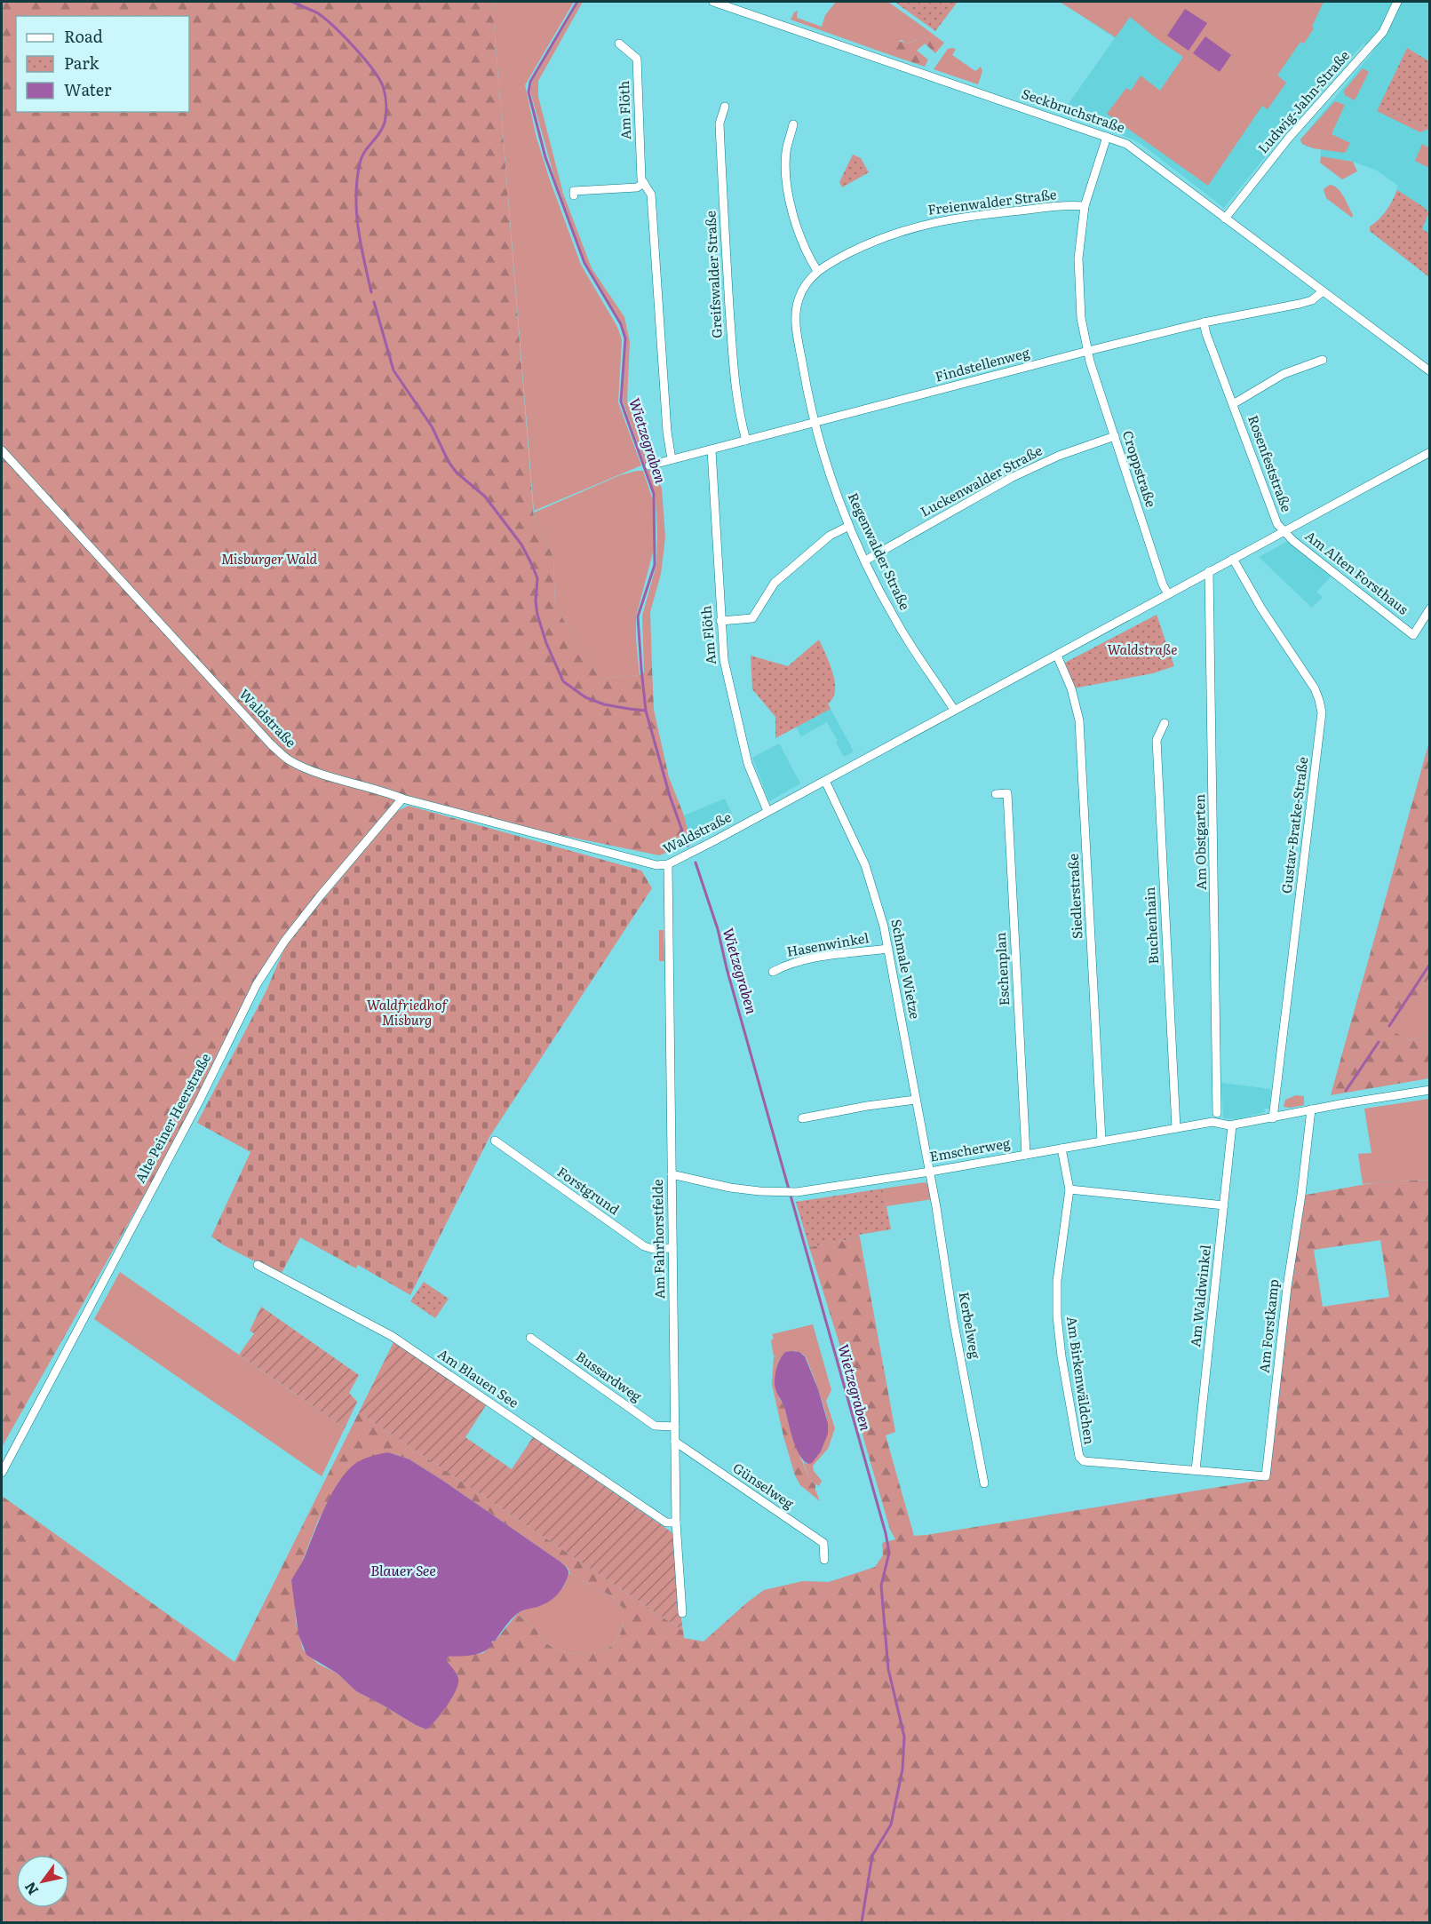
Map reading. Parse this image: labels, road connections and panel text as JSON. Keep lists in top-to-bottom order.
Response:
{
  "streets": {
    "street": [
      "Ludwig-Jahn-Straße",
      "Am Flöth",
      "Seckbruchstraße",
      "Freienwalder Straße",
      "Greifswalder Straße",
      "Findstellenweg",
      "Rosenfeststraße",
      "Croppstraße",
      "Luckenwalder Straße",
      "Regenwalder Straße",
      "Am Alten Forsthaus",
      "Waldstraße",
      "Gustav-Bratke-Straße",
      "Am Obstgarten",
      "Siedlerstraße",
      "Buchenhain",
      "Hasenwinkel",
      "Schmale Wietze",
      "Eschenplan",
      "Alte Peiner Heerstraße",
      "Emscherweg",
      "Forstgrund",
      "Am Fahrhorstfelde",
      "Am Waldwinkel",
      "Kerbelweg",
      "Am Forstkamp",
      "Bussardweg",
      "Am Blauen See",
      "Am Birkenwäldchen",
      "Günselweg"
    ]
  },
  "crossings": [
    ["Ludwig-Jahn-Straße", "Seckbruchstraße"],
    ["Am Flöth", "Findstellenweg"],
    ["Am Flöth", "Waldstraße"],
    ["Seckbruchstraße", "Findstellenweg"],
    ["Seckbruchstraße", "Croppstraße"],
    ["Freienwalder Straße", "Findstellenweg"],
    ["Freienwalder Straße", "Croppstraße"],
    ["Freienwalder Straße", "Regenwalder Straße"],
    ["Greifswalder Straße", "Findstellenweg"],
    ["Findstellenweg", "Rosenfeststraße"],
    ["Findstellenweg", "Croppstraße"],
    ["Findstellenweg", "Regenwalder Straße"],
    ["Rosenfeststraße", "Am Alten Forsthaus"],
    ["Rosenfeststraße", "Waldstraße"],
    ["Croppstraße", "Luckenwalder Straße"],
    ["Croppstraße", "Waldstraße"],
    ["Luckenwalder Straße", "Regenwalder Straße"],
    ["Regenwalder Straße", "Waldstraße"],
    ["Am Alten Forsthaus", "Waldstraße"],
    ["Waldstraße", "Gustav-Bratke-Straße"],
    ["Waldstraße", "Am Obstgarten"],
    ["Waldstraße", "Siedlerstraße"],
    ["Waldstraße", "Schmale Wietze"],
    ["Waldstraße", "Alte Peiner Heerstraße"],
    ["Waldstraße", "Am Fahrhorstfelde"],
    ["Gustav-Bratke-Straße", "Emscherweg"],
    ["Siedlerstraße", "Emscherweg"],
    ["Buchenhain", "Emscherweg"],
    ["Hasenwinkel", "Schmale Wietze"],
    ["Schmale Wietze", "Emscherweg"],
    ["Schmale Wietze", "Kerbelweg"],
    ["Eschenplan", "Emscherweg"],
    ["Emscherweg", "Am Fahrhorstfelde"],
    ["Emscherweg", "Am Waldwinkel"],
    ["Emscherweg", "Kerbelweg"],
    ["Emscherweg", "Am Birkenwäldchen"],
    ["Forstgrund", "Am Fahrhorstfelde"],
    ["Am Fahrhorstfelde", "Bussardweg"],
    ["Am Fahrhorstfelde", "Am Blauen See"],
    ["Am Fahrhorstfelde", "Günselweg"],
    ["Am Waldwinkel", "Am Forstkamp"],
    ["Am Waldwinkel", "Am Birkenwäldchen"],
    ["Am Forstkamp", "Am Birkenwäldchen"]
  ],
  "water": ["Wietzegraben", "Blauer See"],
  "parks": ["Misburger Wald", "Waldstraße", "Waldfriedhof Misburg"],
  "legend": ["Road", "Park", "Water"],
  "north": "bottom left"
}
